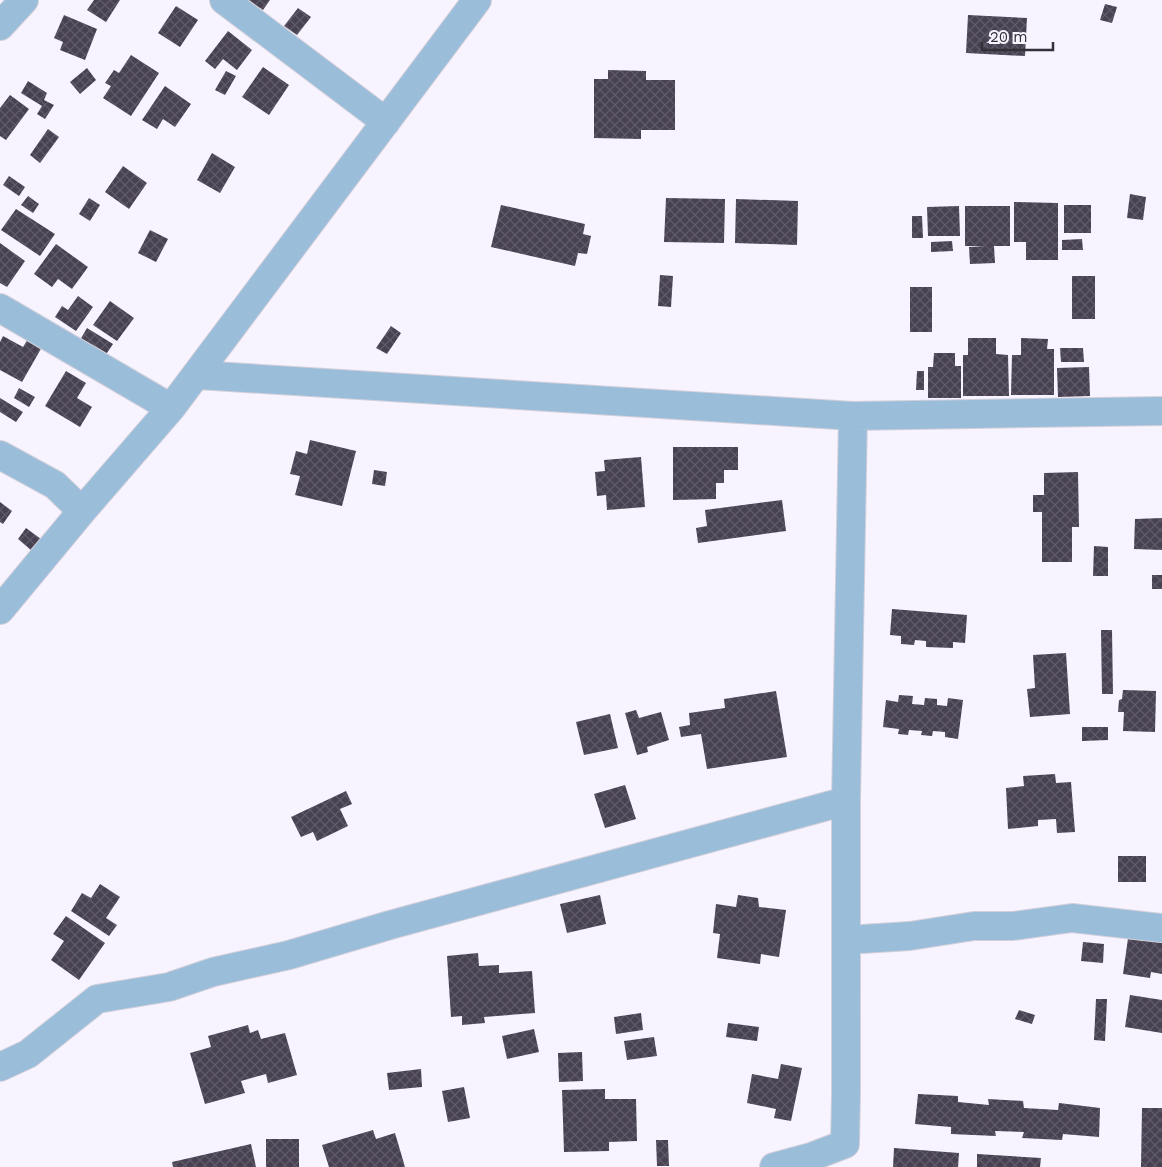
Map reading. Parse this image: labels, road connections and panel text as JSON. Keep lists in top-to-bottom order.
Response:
{
  "scale_bar": "20 m"
}
